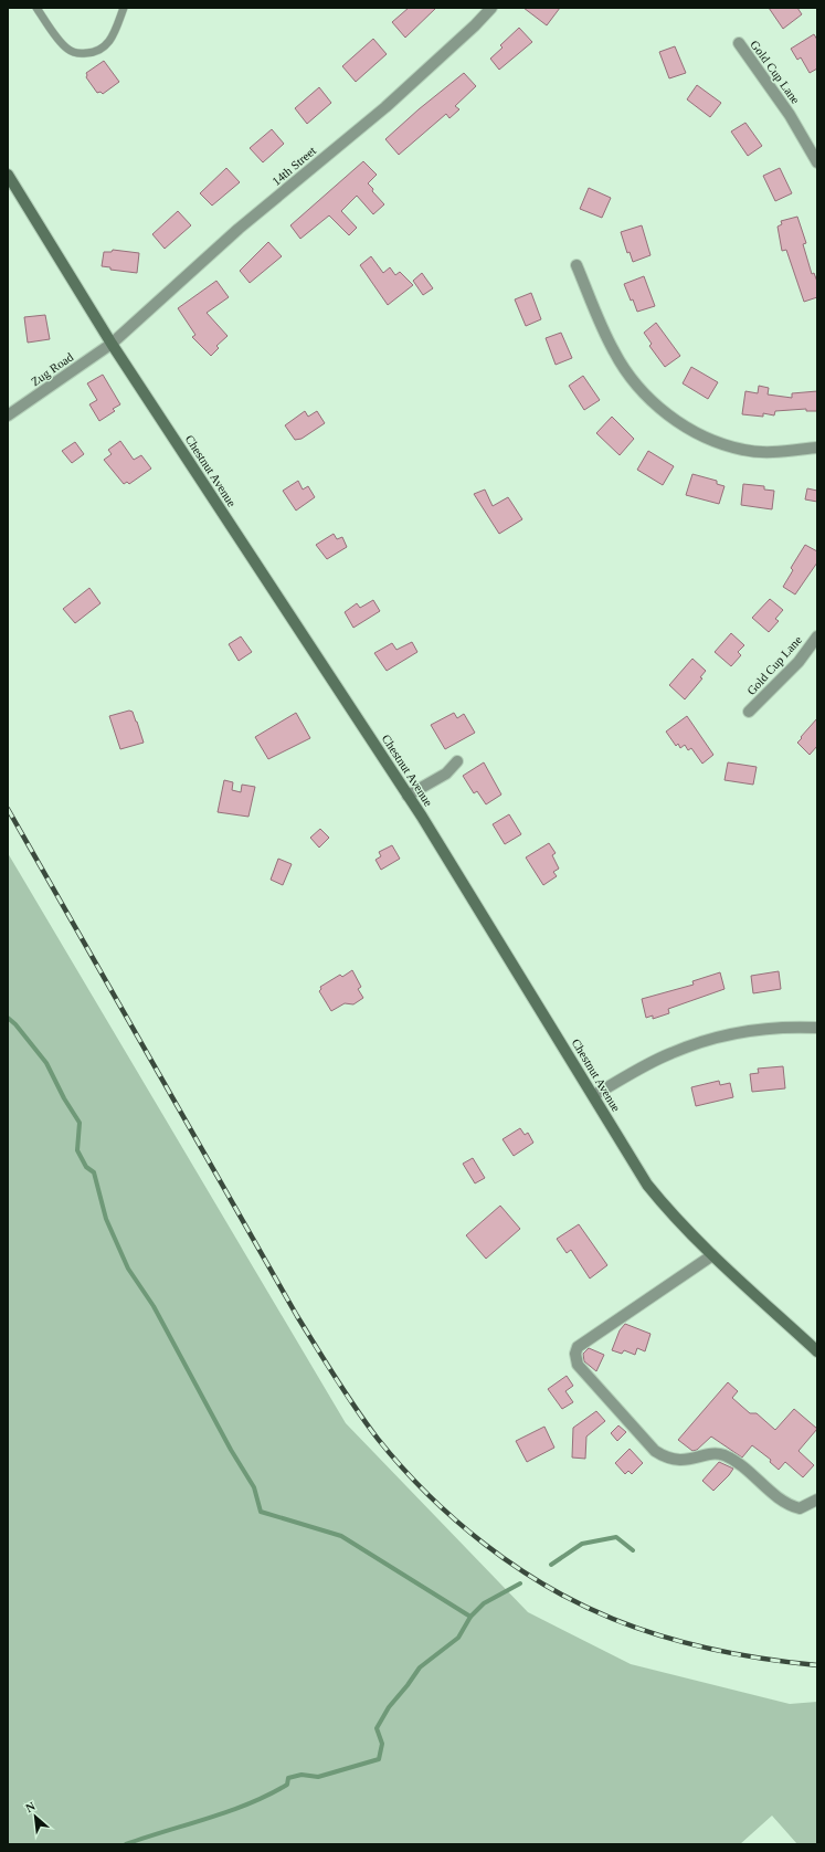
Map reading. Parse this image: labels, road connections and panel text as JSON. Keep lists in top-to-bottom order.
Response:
{
  "streets": {
    "street": [
      "Gold Cup Lane",
      "14th Street",
      "Zug Road",
      "Chestnut Avenue"
    ]
  },
  "crossings": [
    ["14th Street", "Zug Road"],
    ["14th Street", "Chestnut Avenue"],
    ["Zug Road", "Chestnut Avenue"]
  ],
  "north": "top left"
}
